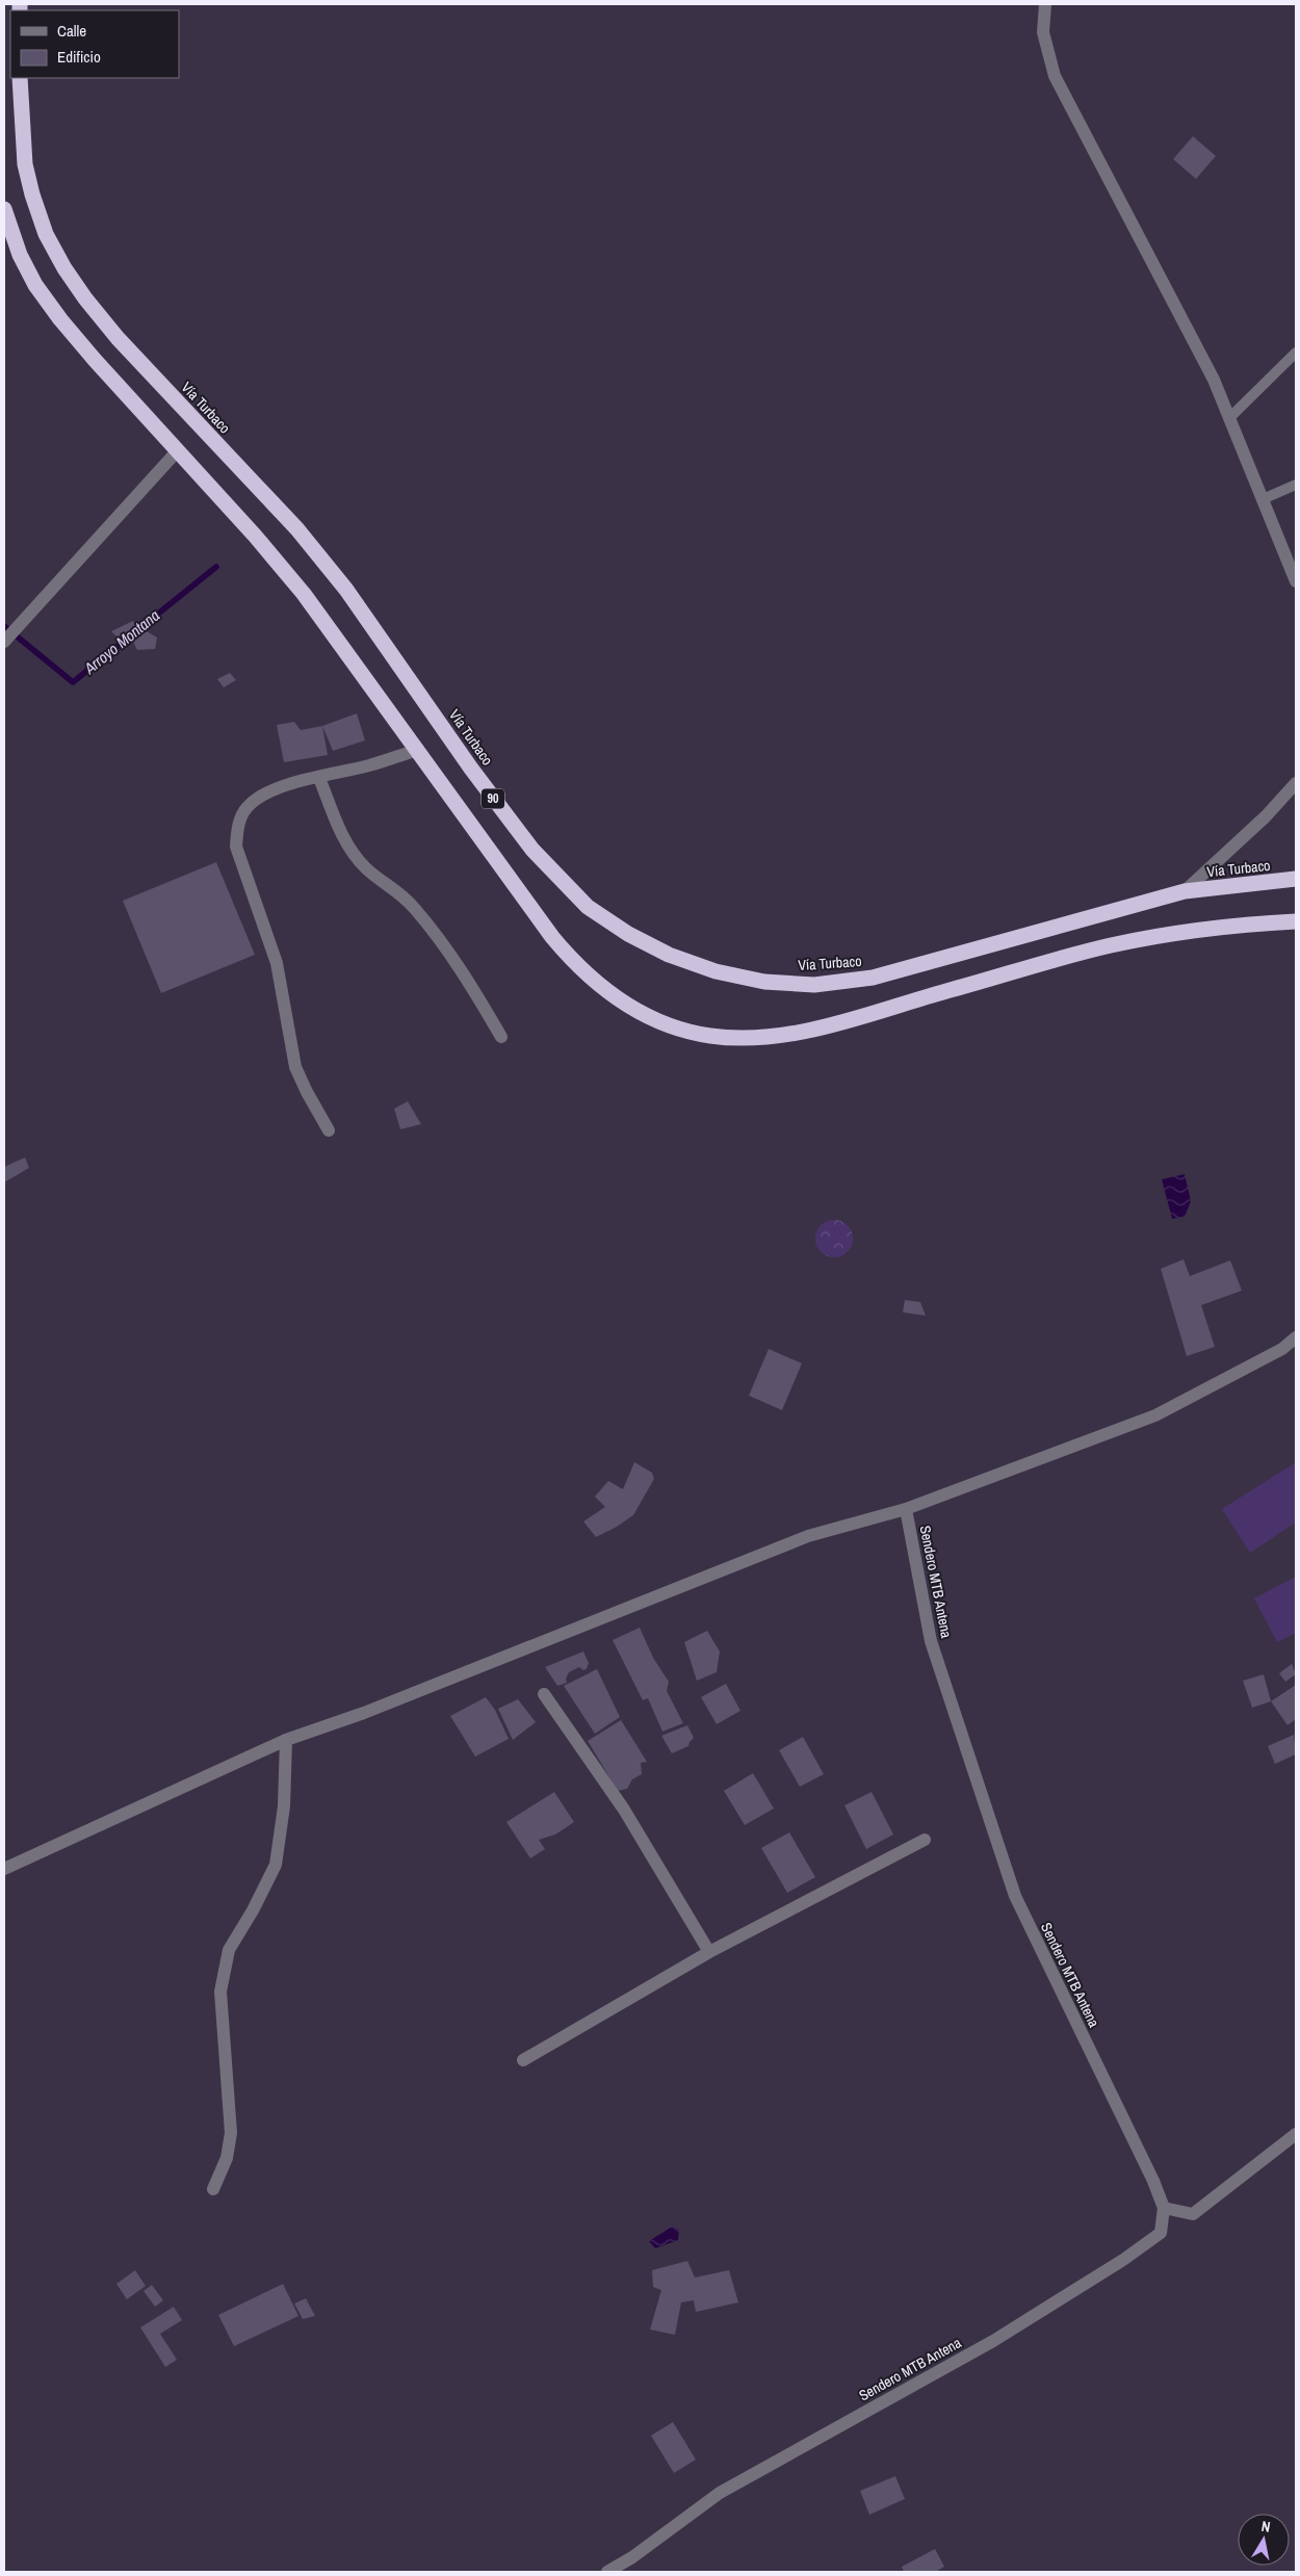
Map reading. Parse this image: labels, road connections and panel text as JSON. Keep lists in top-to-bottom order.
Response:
{
  "streets": {
    "highway": ["Vía Turbaco", "90"],
    "street": ["Sendero MTB Antena"]
  },
  "water": ["Arroyo Montana"],
  "legend": ["Calle", "Edificio"],
  "north": "top"
}
